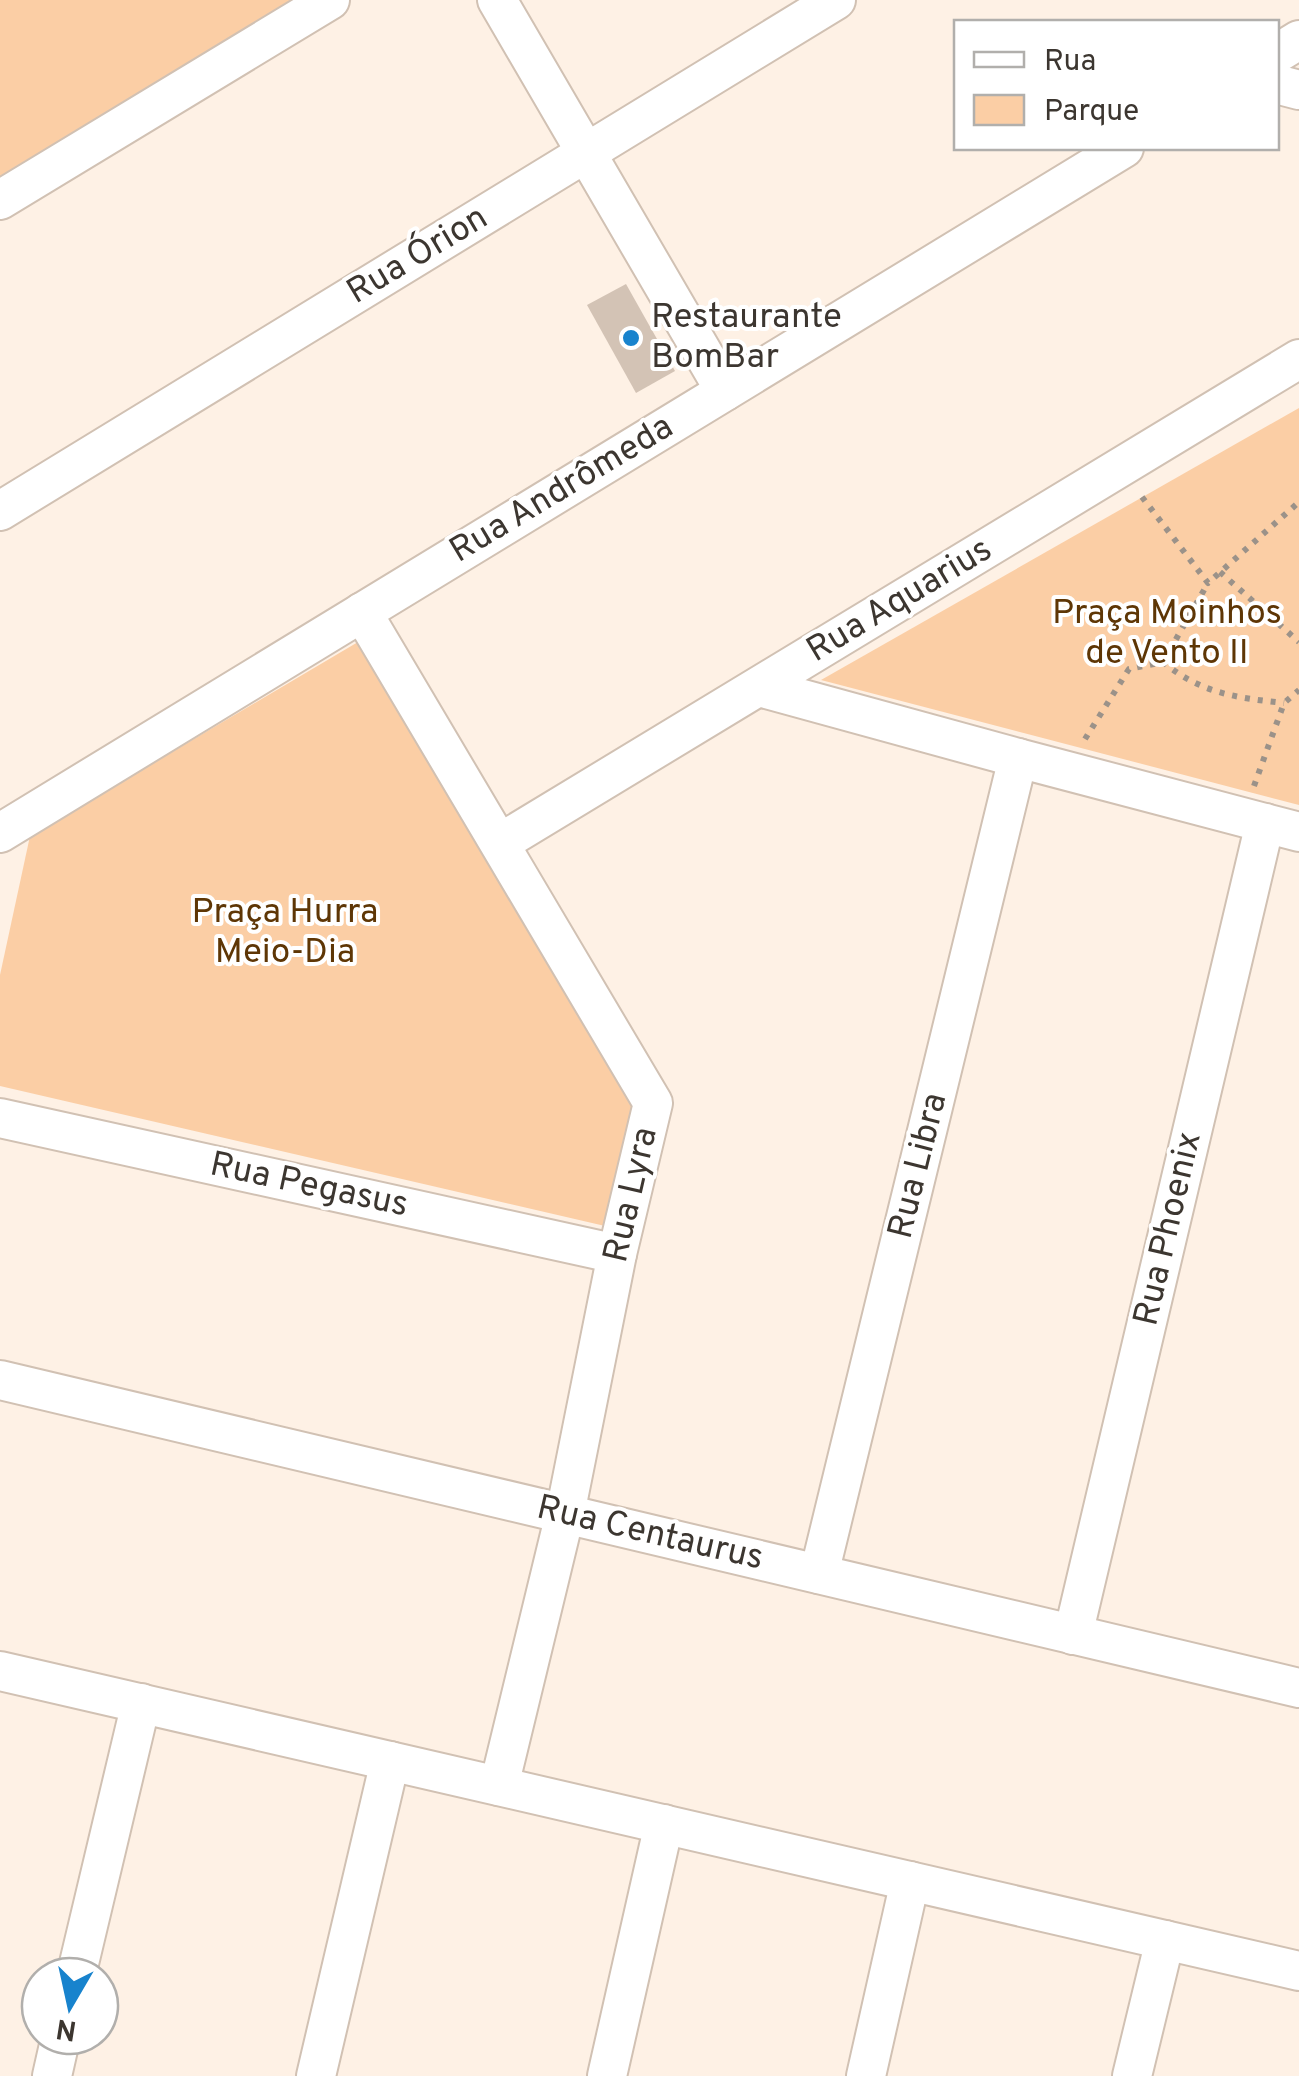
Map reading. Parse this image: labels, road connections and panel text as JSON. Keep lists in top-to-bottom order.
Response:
{
  "streets": {
    "street": [
      "Rua Órion",
      "Rua Andrômeda",
      "Rua Aquarius",
      "Rua Libra",
      "Rua Pegasus",
      "Rua Lyra",
      "Rua Phoenix",
      "Rua Centaurus"
    ]
  },
  "crossings": [
    ["Rua Andrômeda", "Rua Lyra"],
    ["Rua Aquarius", "Rua Lyra"],
    ["Rua Libra", "Rua Centaurus"],
    ["Rua Pegasus", "Rua Lyra"],
    ["Rua Lyra", "Rua Centaurus"],
    ["Rua Phoenix", "Rua Centaurus"]
  ],
  "parks": ["Praça Moinhos de Vento II", "Praça Hurra Meio-Dia"],
  "places": ["Restaurante BomBar"],
  "legend": ["Rua", "Parque"],
  "north": "bottom"
}
